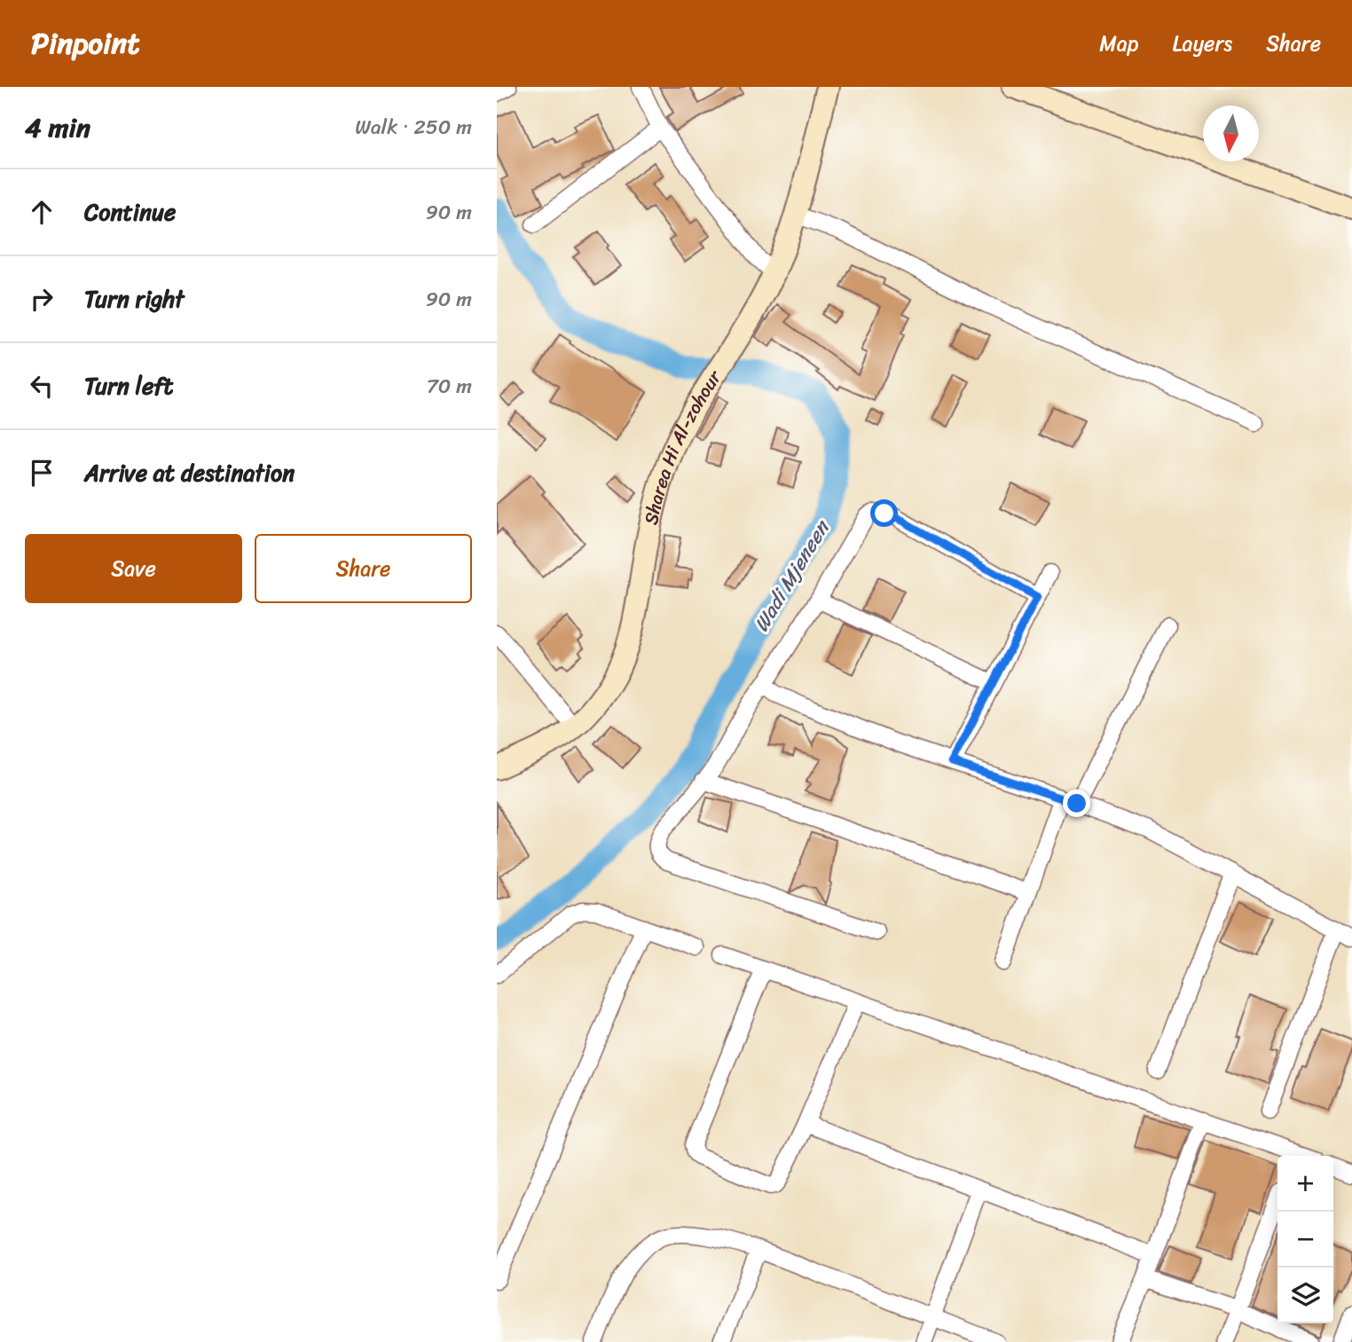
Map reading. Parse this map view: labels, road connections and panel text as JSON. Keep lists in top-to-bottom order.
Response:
{
  "streets": {
    "street": ["Sharea Hi Al-zohour"]
  },
  "water": ["Wadi Mjeneen"],
  "north": "bottom",
  "page": {
    "header": "Pinpoint",
    "nav": ["Map", "Layers", "Share"],
    "heading": ["4 min", "Walk · 250 m"],
    "list": [
      ["Continue", "90 m"],
      ["Turn right", "90 m"],
      ["Turn left", "70 m"],
      "Arrive at destination"
    ],
    "buttons": ["Save", "Share"],
    "map_buttons": ["+", "−"]
  }
}
